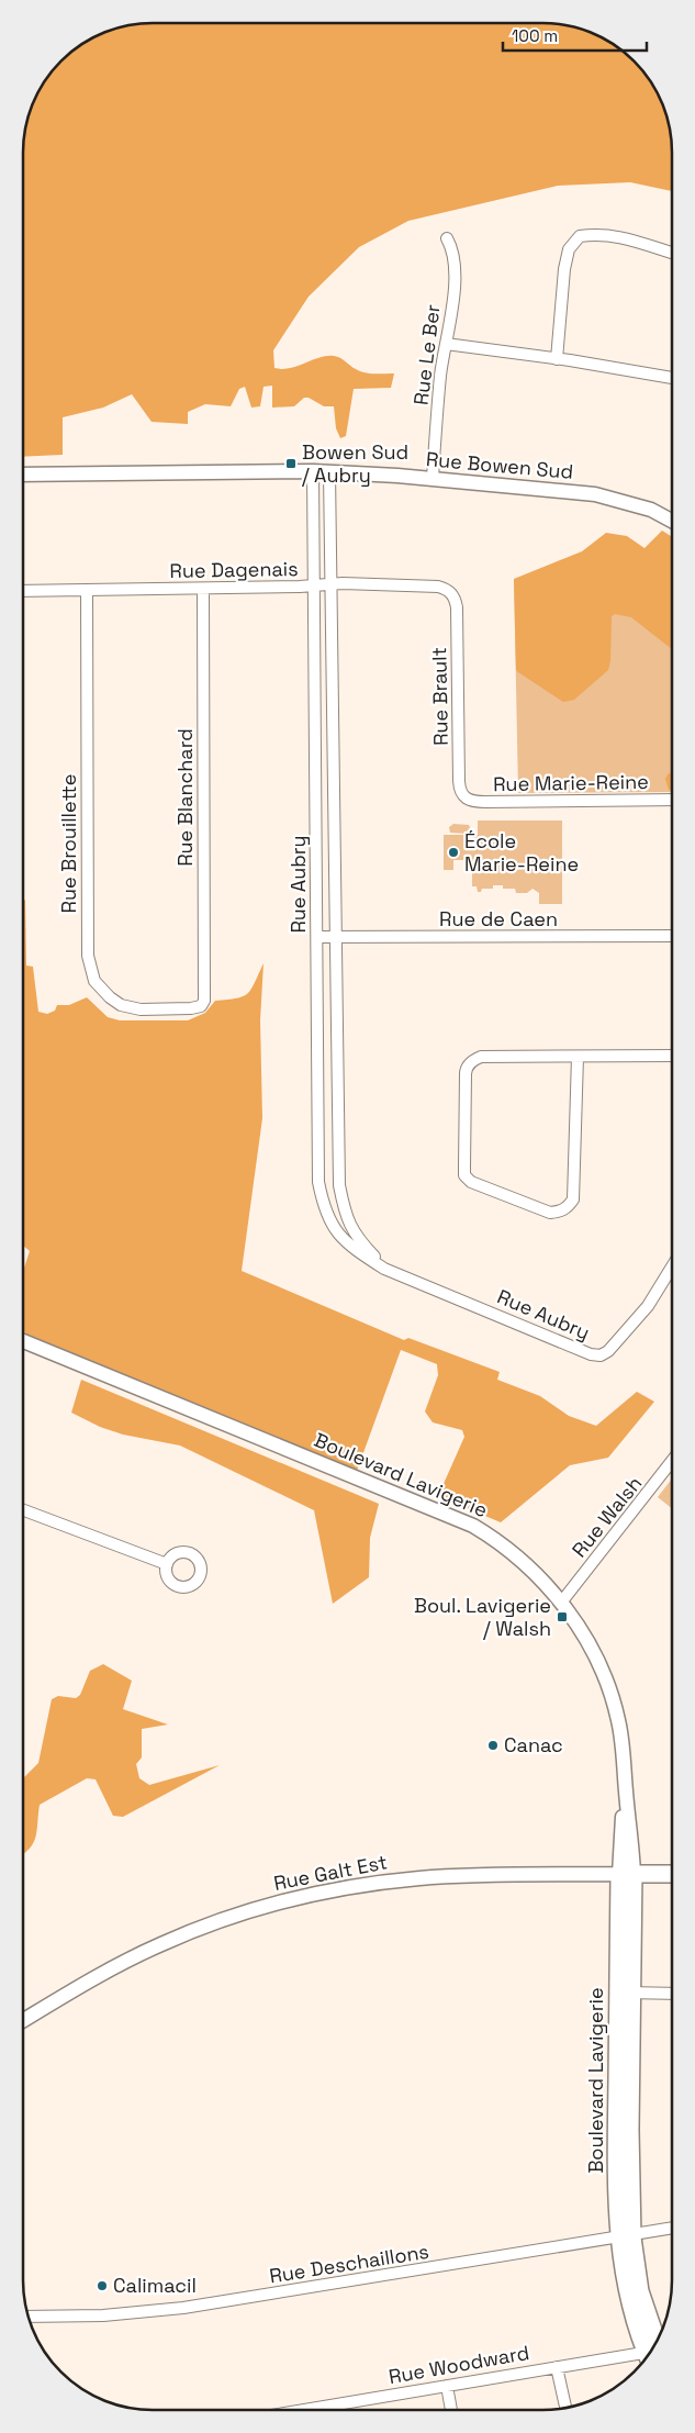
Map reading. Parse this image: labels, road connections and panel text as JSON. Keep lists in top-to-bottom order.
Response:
{
  "streets": {
    "main road": ["Boulevard Lavigerie", "Rue Galt Est"],
    "street": [
      "Rue Le Ber",
      "Rue Bowen Sud",
      "Rue Dagenais",
      "Rue Brault",
      "Rue Marie-Reine",
      "Rue Blanchard",
      "Rue Brouillette",
      "Rue Aubry",
      "Rue de Caen",
      "Rue Walsh",
      "Rue Deschaillons",
      "Rue Woodward"
    ]
  },
  "crossings": [
    ["Rue Le Ber", "Rue Bowen Sud"],
    ["Rue Bowen Sud", "Rue Aubry"],
    ["Rue Dagenais", "Rue Brault"],
    ["Rue Dagenais", "Rue Blanchard"],
    ["Rue Dagenais", "Rue Brouillette"],
    ["Rue Dagenais", "Rue Aubry"],
    ["Rue Brault", "Rue Marie-Reine"],
    ["Rue Blanchard", "Rue Brouillette"],
    ["Rue Aubry", "Rue de Caen"],
    ["Boulevard Lavigerie", "Rue Walsh"],
    ["Boulevard Lavigerie", "Rue Galt Est"],
    ["Boulevard Lavigerie", "Rue Deschaillons"]
  ],
  "places": {
    "transit": ["Bowen Sud / Aubry", "Boul. Lavigerie / Walsh"],
    "other": ["École Marie-Reine", "Canac", "Calimacil"]
  },
  "scale_bar": "100 m"
}
